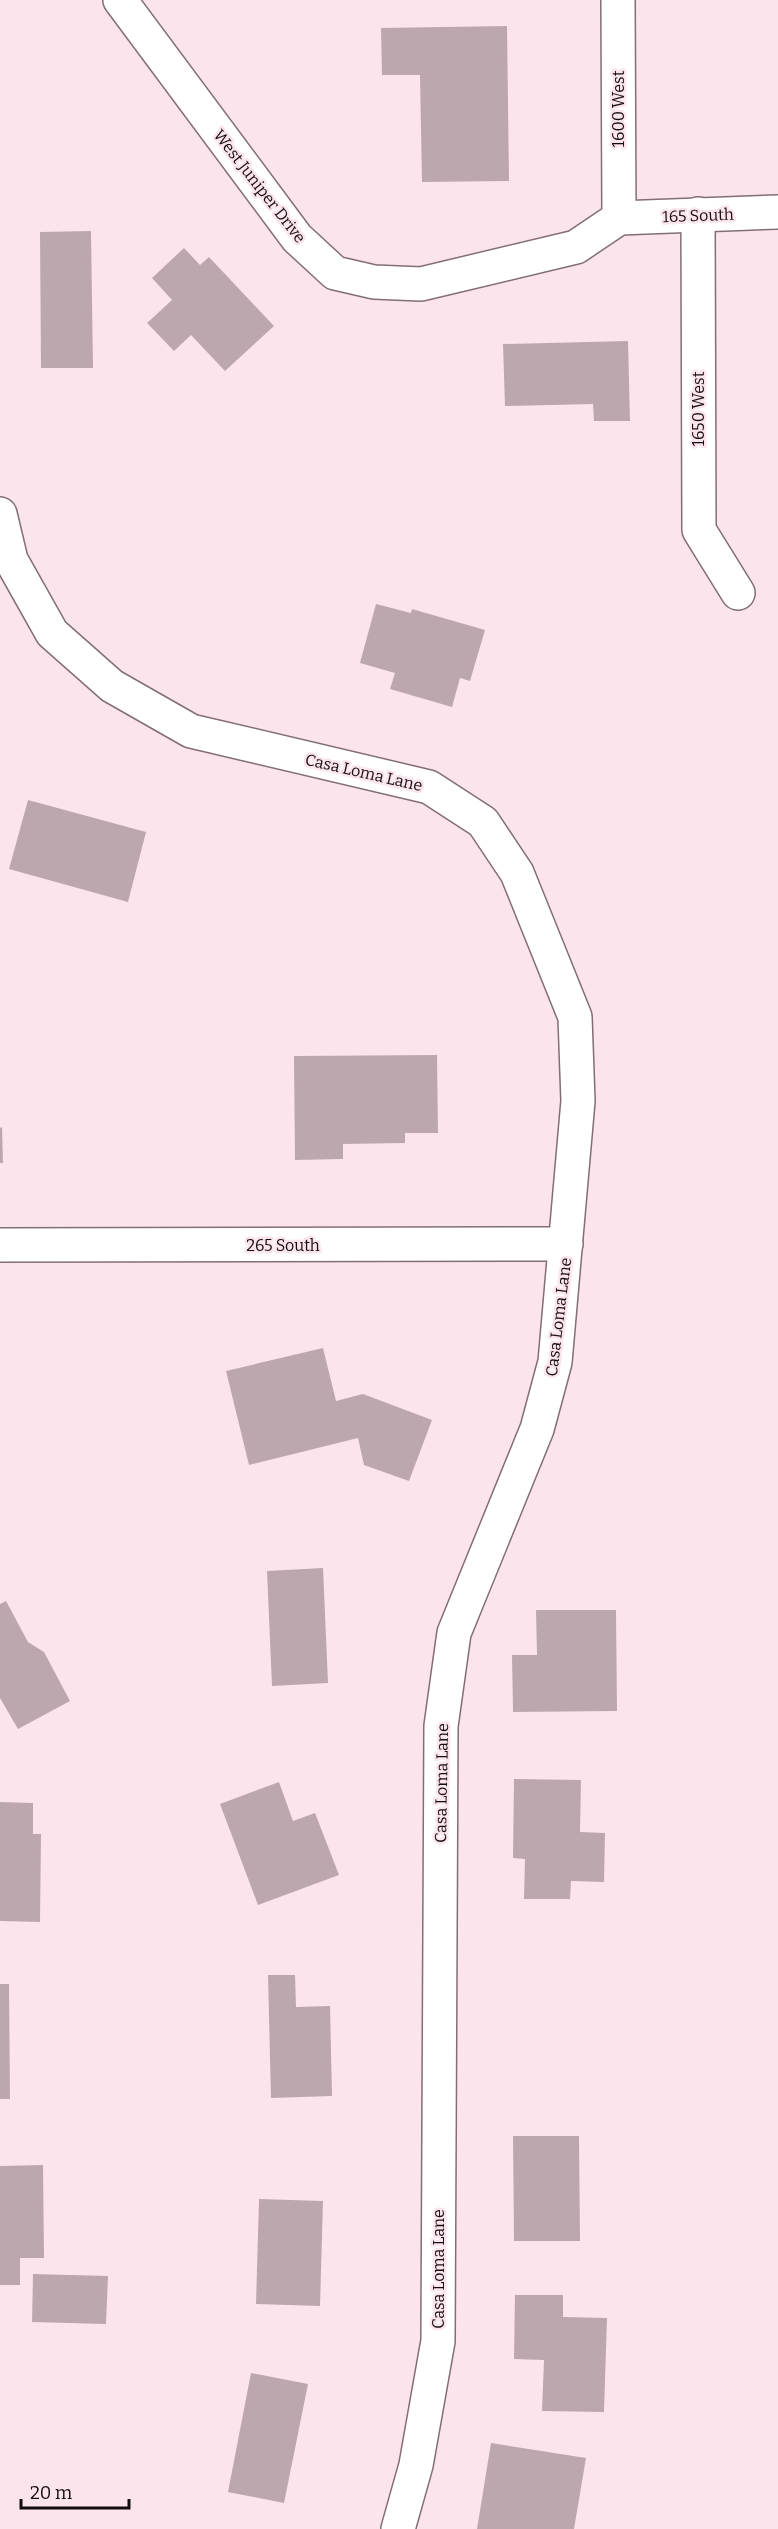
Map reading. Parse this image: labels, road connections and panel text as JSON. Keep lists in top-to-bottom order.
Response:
{
  "streets": {
    "street": [
      "1600 West",
      "West Juniper Drive",
      "165 South",
      "1650 West",
      "Casa Loma Lane",
      "265 South"
    ]
  },
  "crossings": [
    ["1600 West", "West Juniper Drive"],
    ["1600 West", "165 South"],
    ["West Juniper Drive", "165 South"],
    ["165 South", "1650 West"],
    ["Casa Loma Lane", "265 South"]
  ],
  "scale_bar": "20 m"
}
